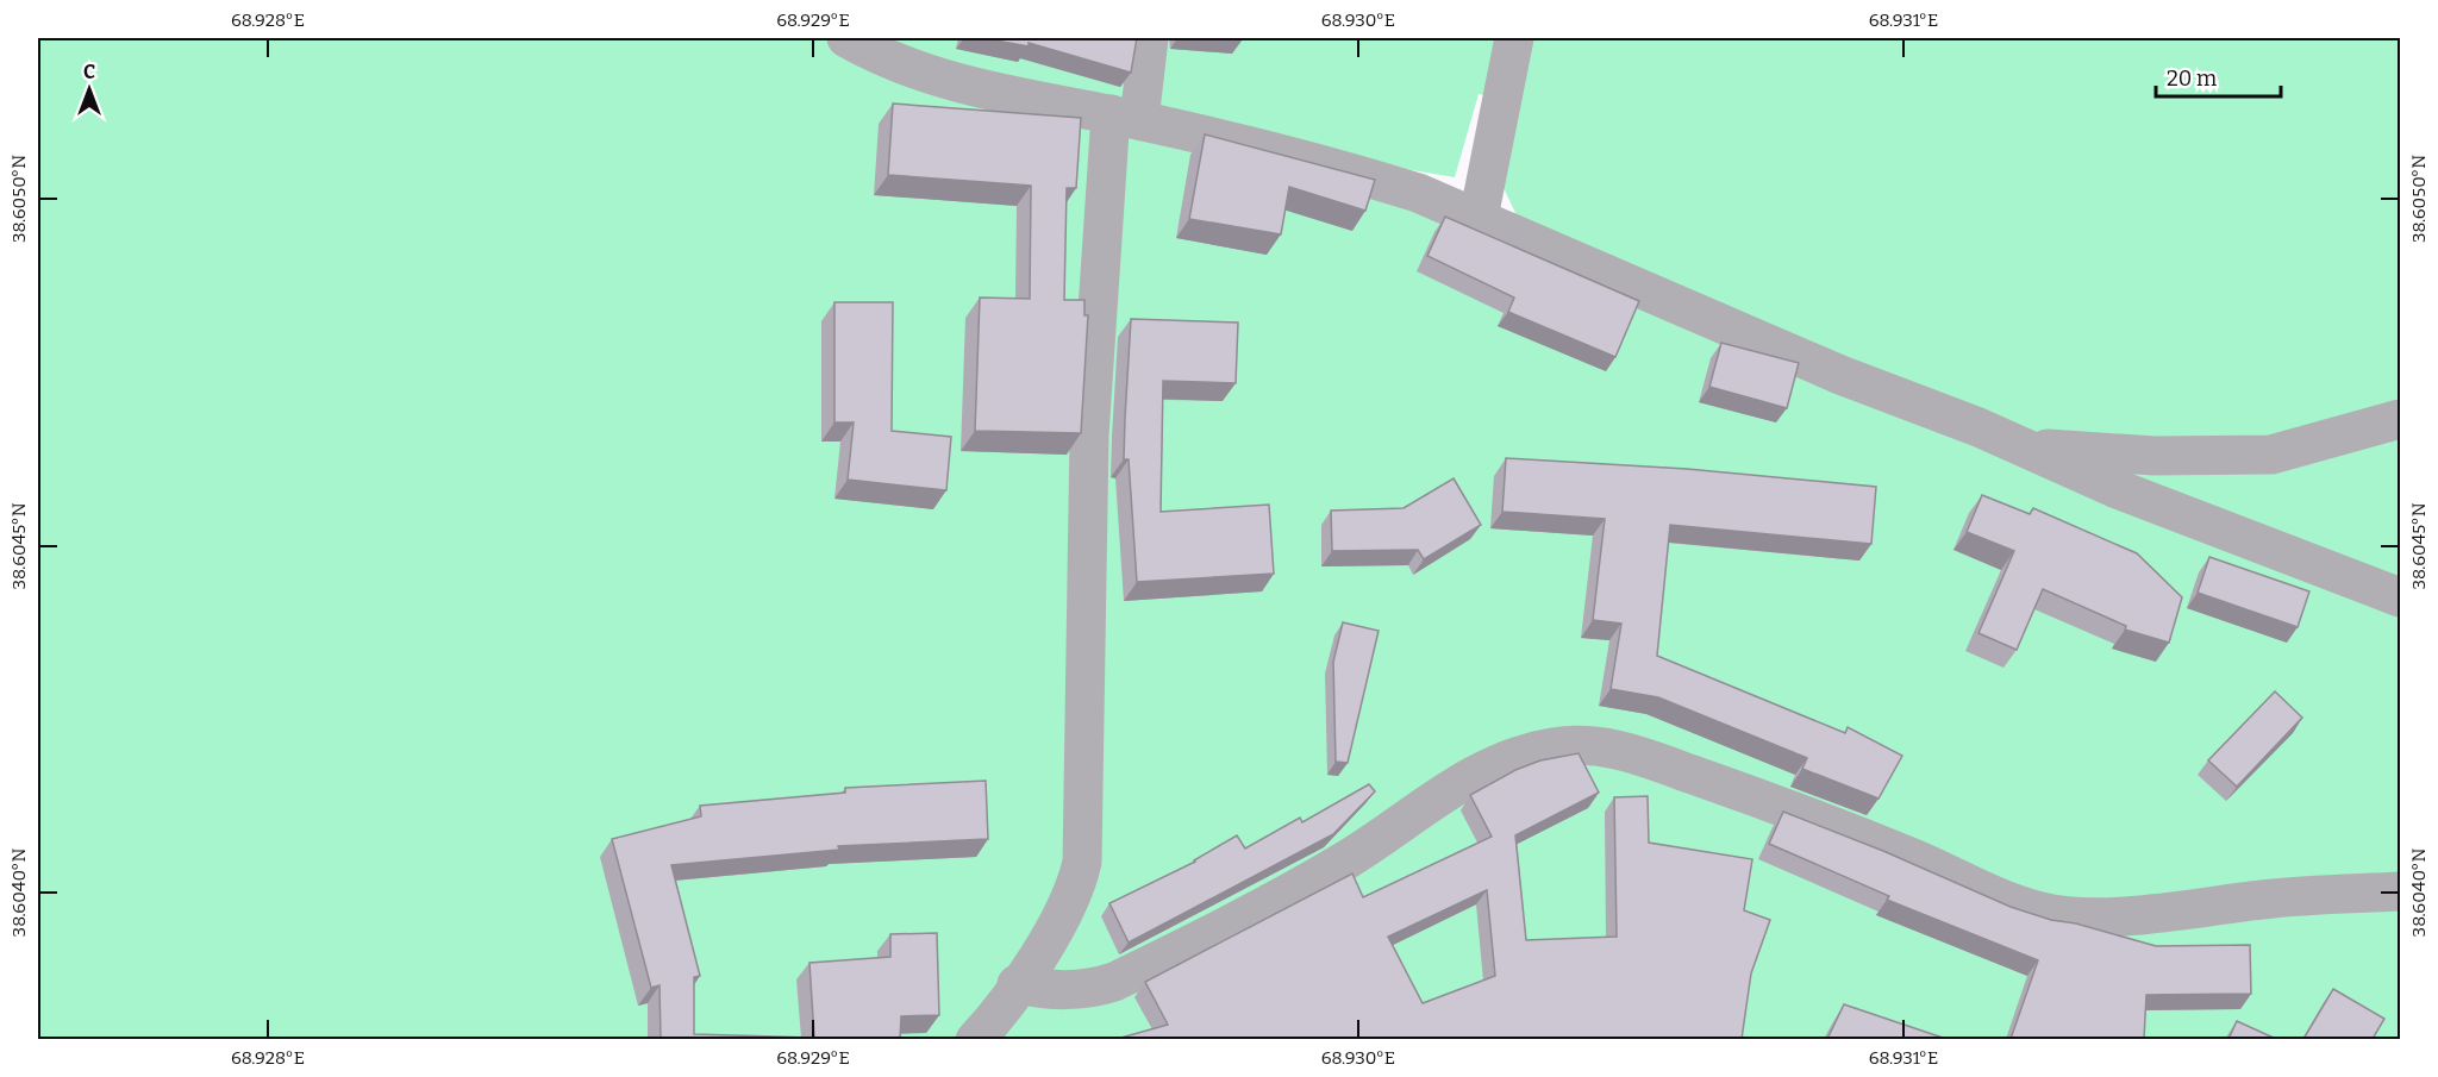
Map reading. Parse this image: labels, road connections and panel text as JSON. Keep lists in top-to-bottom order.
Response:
{
  "scale_bar": "20 m",
  "north": "top",
  "coordinates": [
    "68.928°E",
    "68.929°E",
    "68.930°E",
    "68.931°E",
    "38.6050°N",
    "38.6045°N",
    "38.6040°N"
  ]
}
